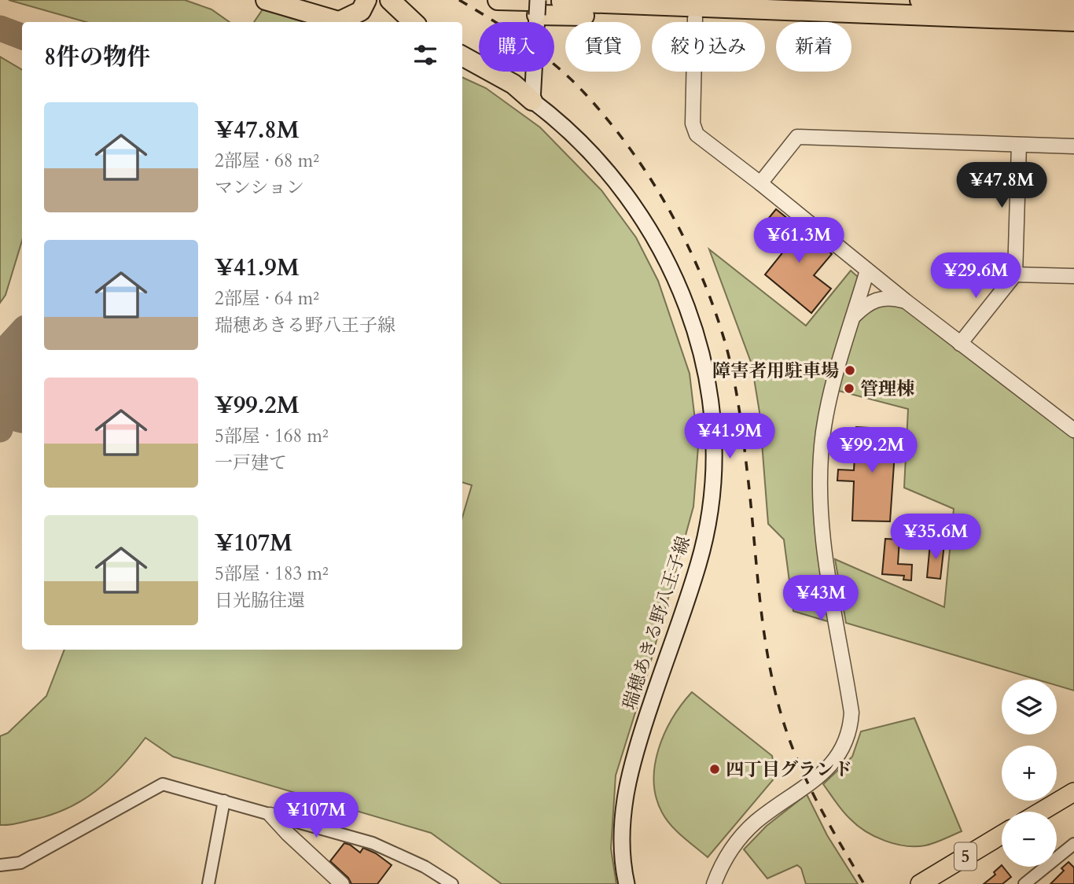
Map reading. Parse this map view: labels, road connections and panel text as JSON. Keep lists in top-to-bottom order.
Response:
{
  "streets": {
    "main road": ["瑞穂あきる野八王子線", "5"]
  },
  "places": ["障害者用駐車場", "管理棟", "四丁目グランド"],
  "page": {
    "chip": [
      "購入",
      "賃貸",
      "絞り込み",
      "新着"
    ],
    "heading": "8件の物件",
    "list": [
      {
        "name": "¥47.8M",
        "note": "2部屋 · 68 m² · マンション"
      },
      {
        "name": "¥41.9M",
        "note": "2部屋 · 64 m² · 瑞穂あきる野八王子線"
      },
      {
        "name": "¥99.2M",
        "note": "5部屋 · 168 m² · 一戸建て"
      },
      {
        "name": "¥107M",
        "note": "5部屋 · 183 m² · 日光脇往還"
      }
    ],
    "price": [
      "¥47.8M",
      "¥61.3M",
      "¥29.6M",
      "¥41.9M",
      "¥99.2M",
      "¥35.6M",
      "¥43M",
      "¥107M"
    ],
    "map_buttons": ["+", "−"]
  }
}
